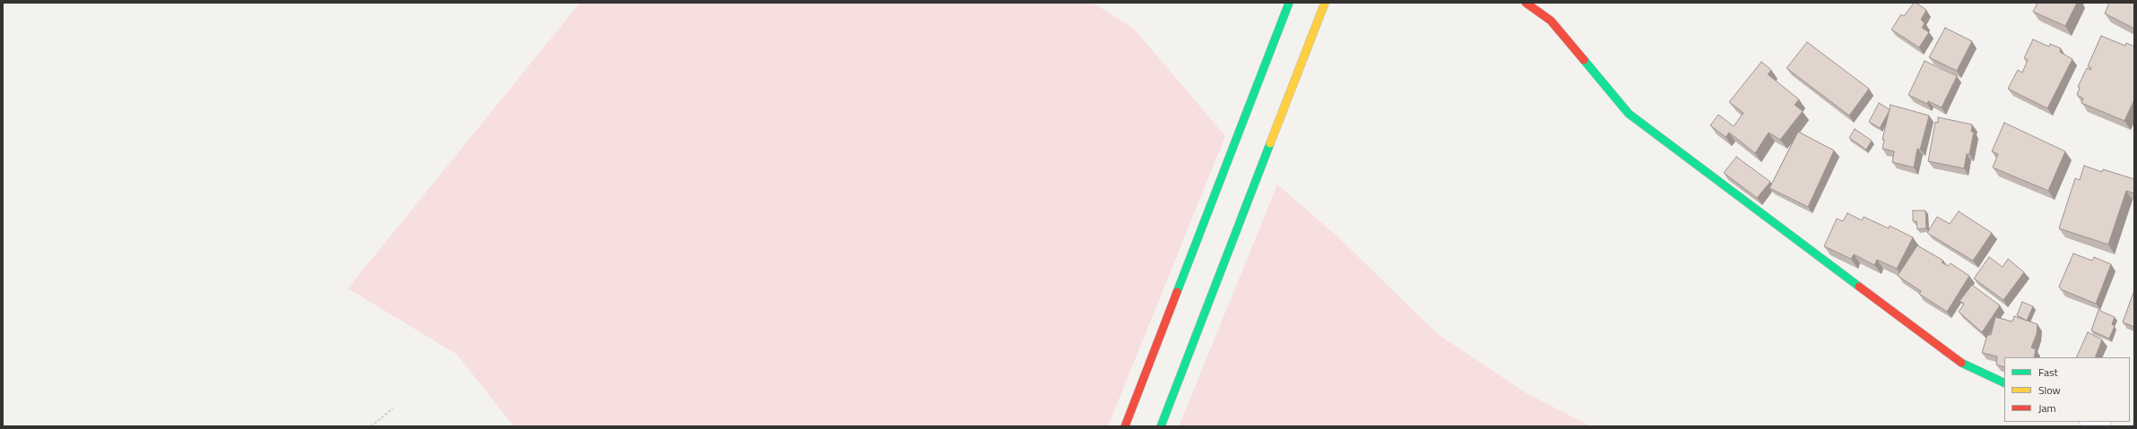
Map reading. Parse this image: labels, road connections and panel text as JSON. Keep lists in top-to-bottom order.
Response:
{
  "legend": ["Fast", "Slow", "Jam"]
}
